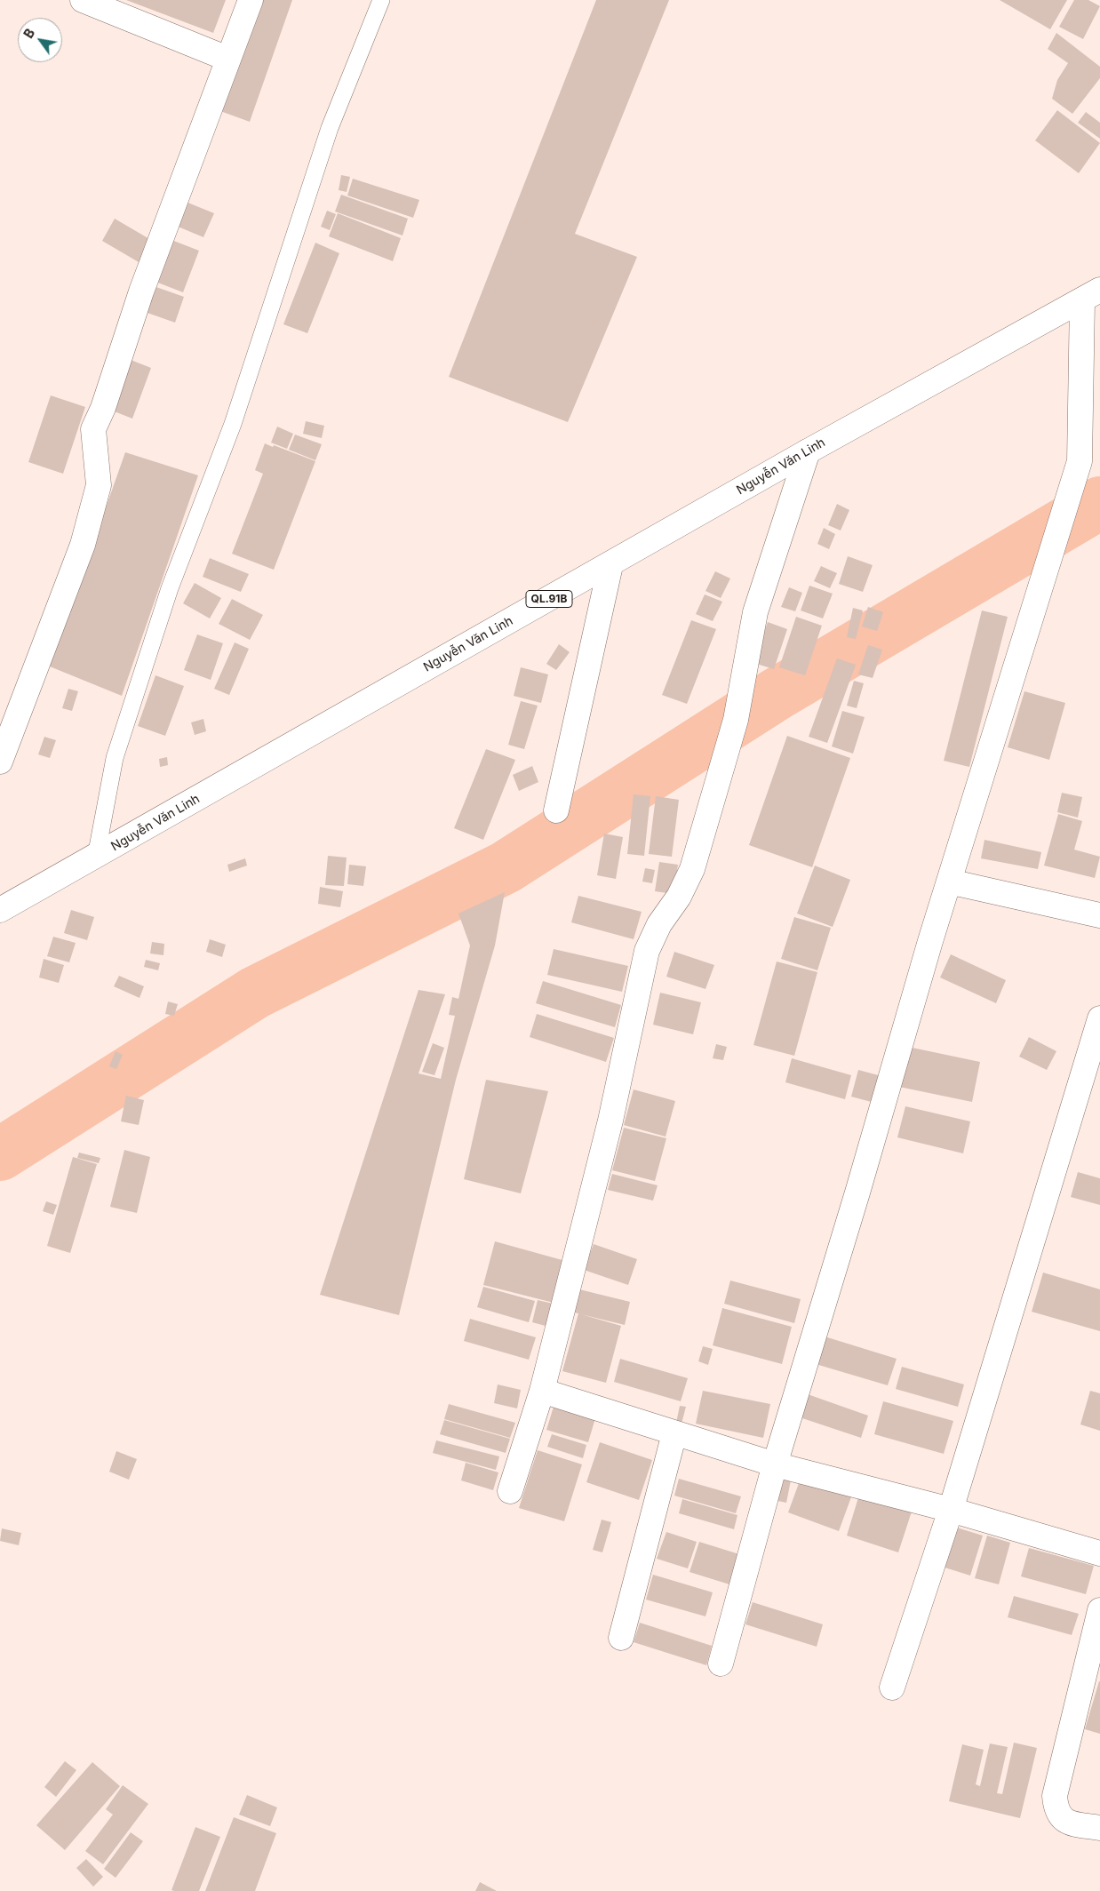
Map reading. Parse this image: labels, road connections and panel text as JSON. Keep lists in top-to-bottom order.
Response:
{
  "streets": {
    "main road": ["Nguyễn Văn Linh", "QL.91B"]
  },
  "north": "top left"
}
